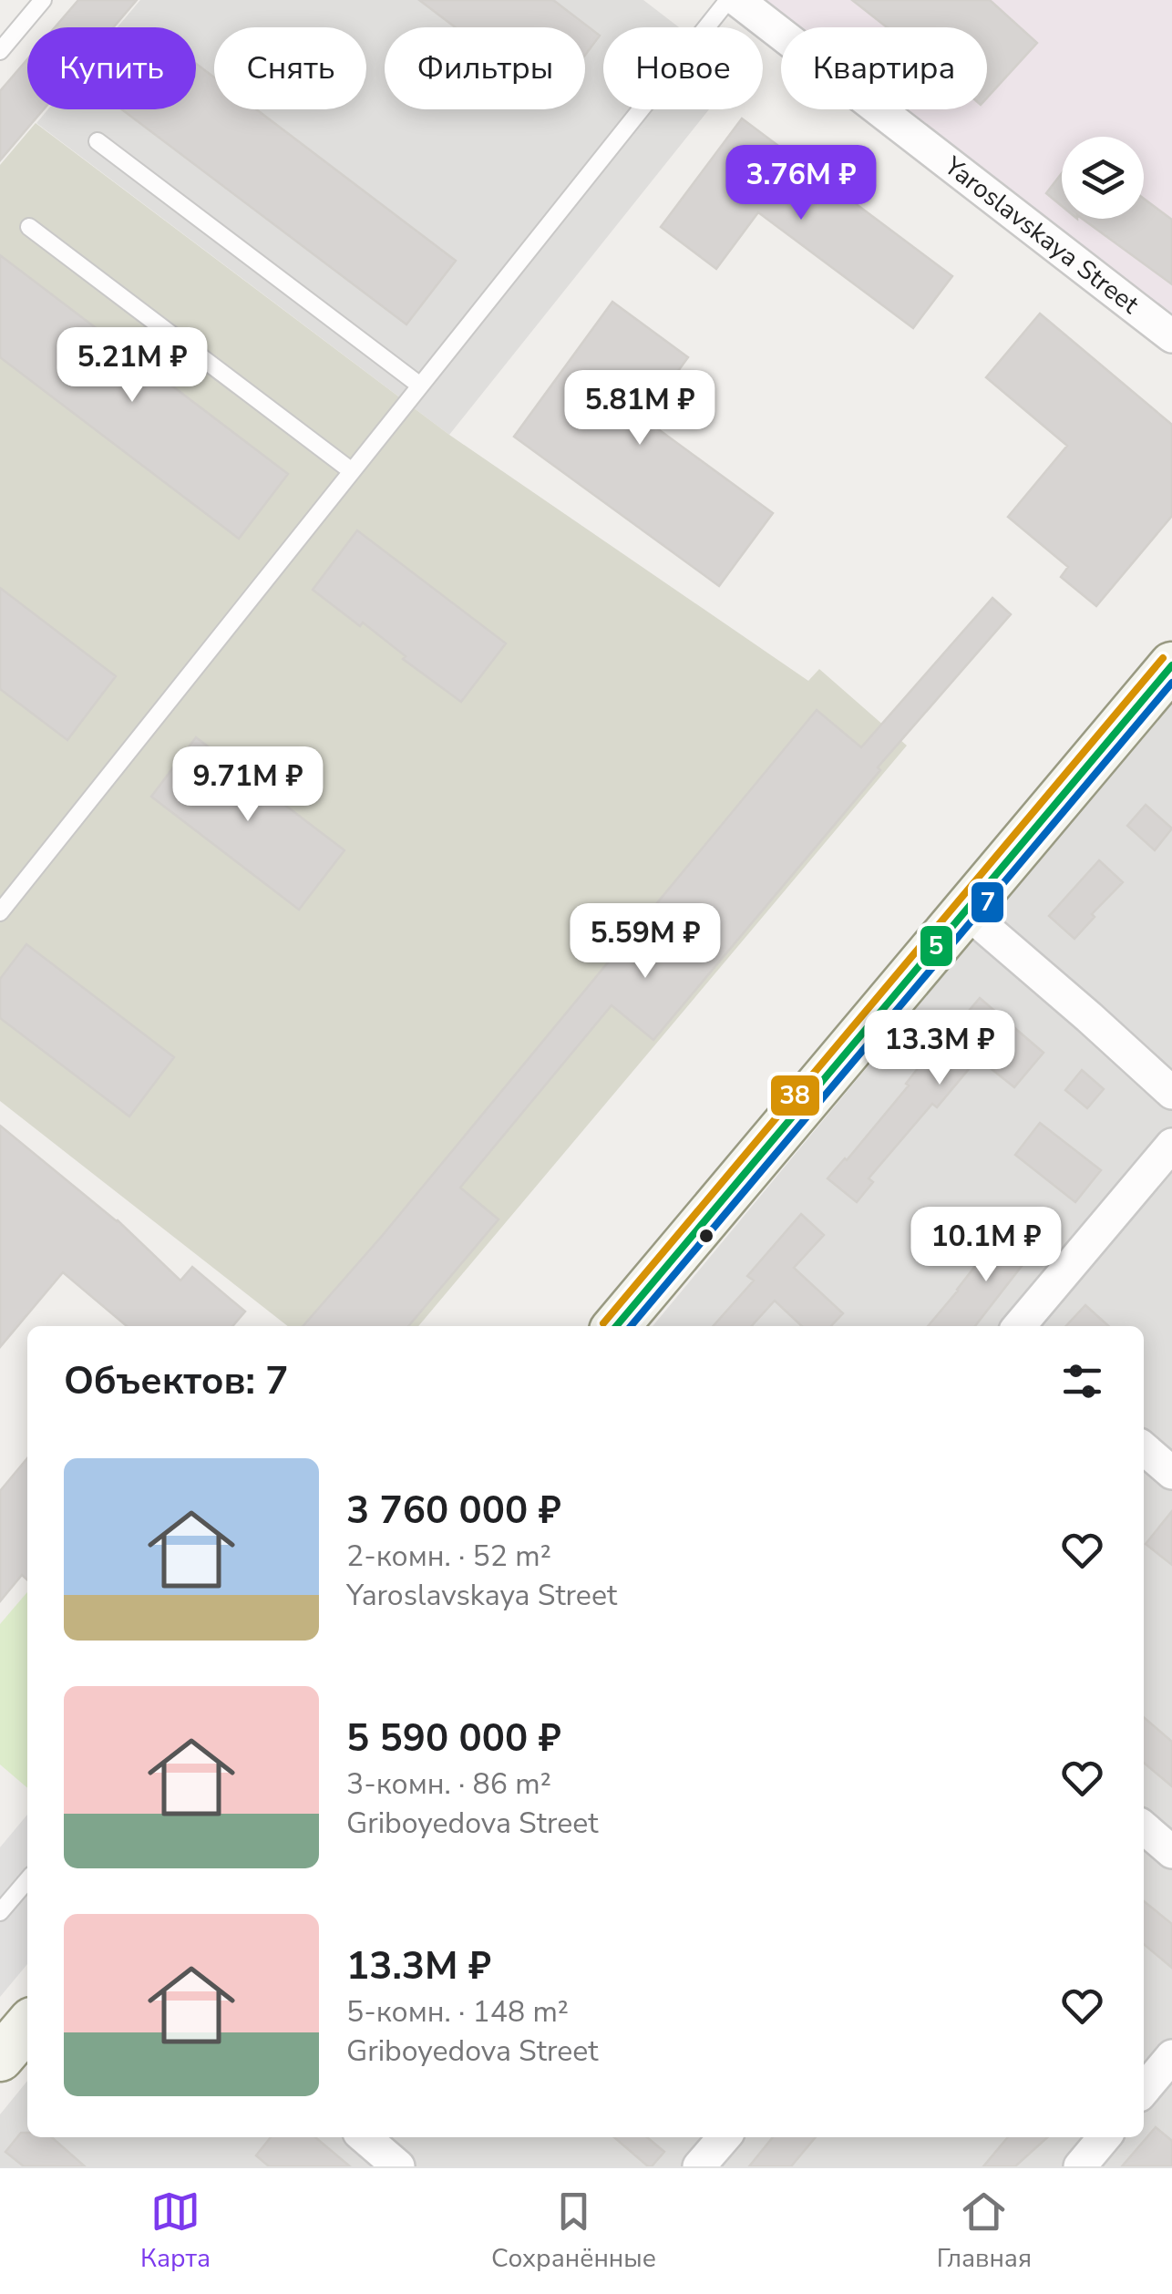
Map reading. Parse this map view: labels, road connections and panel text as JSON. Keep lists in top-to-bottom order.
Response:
{
  "streets": {
    "street": ["Yaroslavskaya Street"]
  },
  "lines": ["transit line 38", "transit line 5", "transit line 7"],
  "page": {
    "chip": [
      "Купить",
      "Снять",
      "Фильтры",
      "Новое",
      "Квартира"
    ],
    "price": [
      "3.76M ₽",
      "5.21M ₽",
      "5.81M ₽",
      "9.71M ₽",
      "5.59M ₽",
      "13.3M ₽",
      "10.1M ₽"
    ],
    "heading": "Объектов: 7",
    "list": [
      {
        "name": "3 760 000 ₽",
        "note": "2-комн. · 52 m² · Yaroslavskaya Street"
      },
      {
        "name": "5 590 000 ₽",
        "note": "3-комн. · 86 m² · Griboyedova Street"
      },
      {
        "name": "13.3M ₽",
        "note": "5-комн. · 148 m² · Griboyedova Street"
      }
    ],
    "tabs": ["Карта", "Сохранённые", "Главная"]
  }
}
